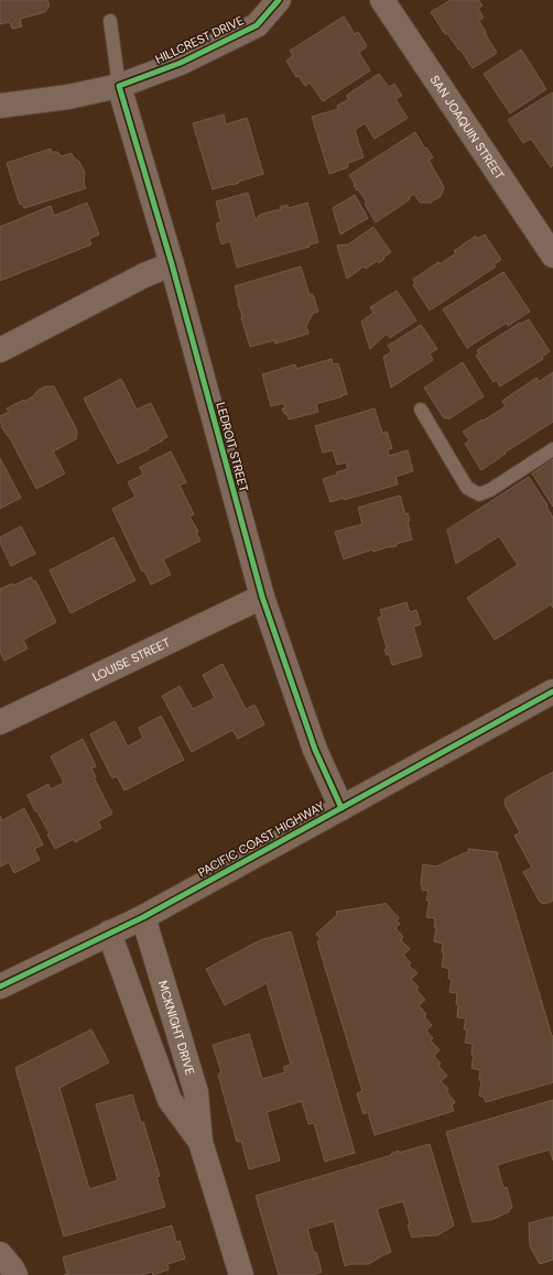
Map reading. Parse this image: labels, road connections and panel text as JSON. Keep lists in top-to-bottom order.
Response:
{
  "streets": {
    "highway": ["PACIFIC COAST HIGHWAY"],
    "street": [
      "HILLCREST DRIVE",
      "SAN JOAQUIN STREET",
      "LEDROIT STREET",
      "LOUISE STREET",
      "MCKNIGHT DRIVE"
    ]
  },
  "crossings": [
    ["HILLCREST DRIVE", "LEDROIT STREET"],
    ["LEDROIT STREET", "LOUISE STREET"],
    ["LEDROIT STREET", "PACIFIC COAST HIGHWAY"],
    ["PACIFIC COAST HIGHWAY", "MCKNIGHT DRIVE"]
  ]
}
